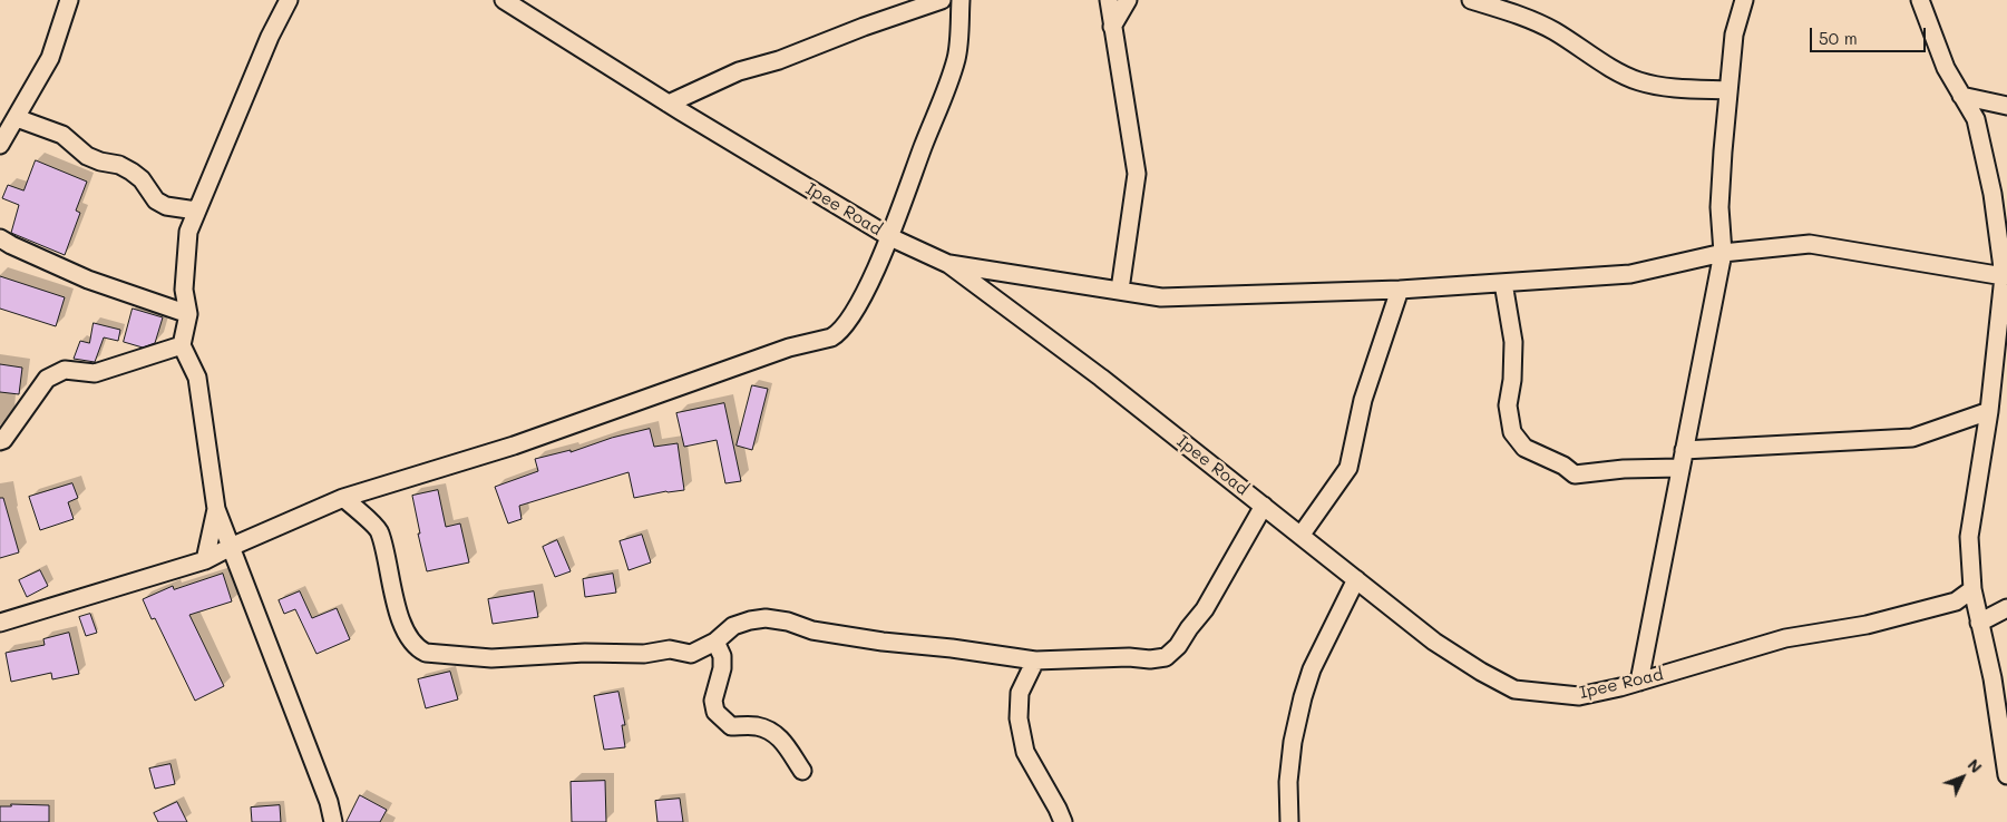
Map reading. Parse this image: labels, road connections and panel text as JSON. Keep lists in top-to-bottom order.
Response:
{
  "streets": {
    "street": ["Ipee Road"]
  },
  "scale_bar": "50 m",
  "north": "top right"
}
